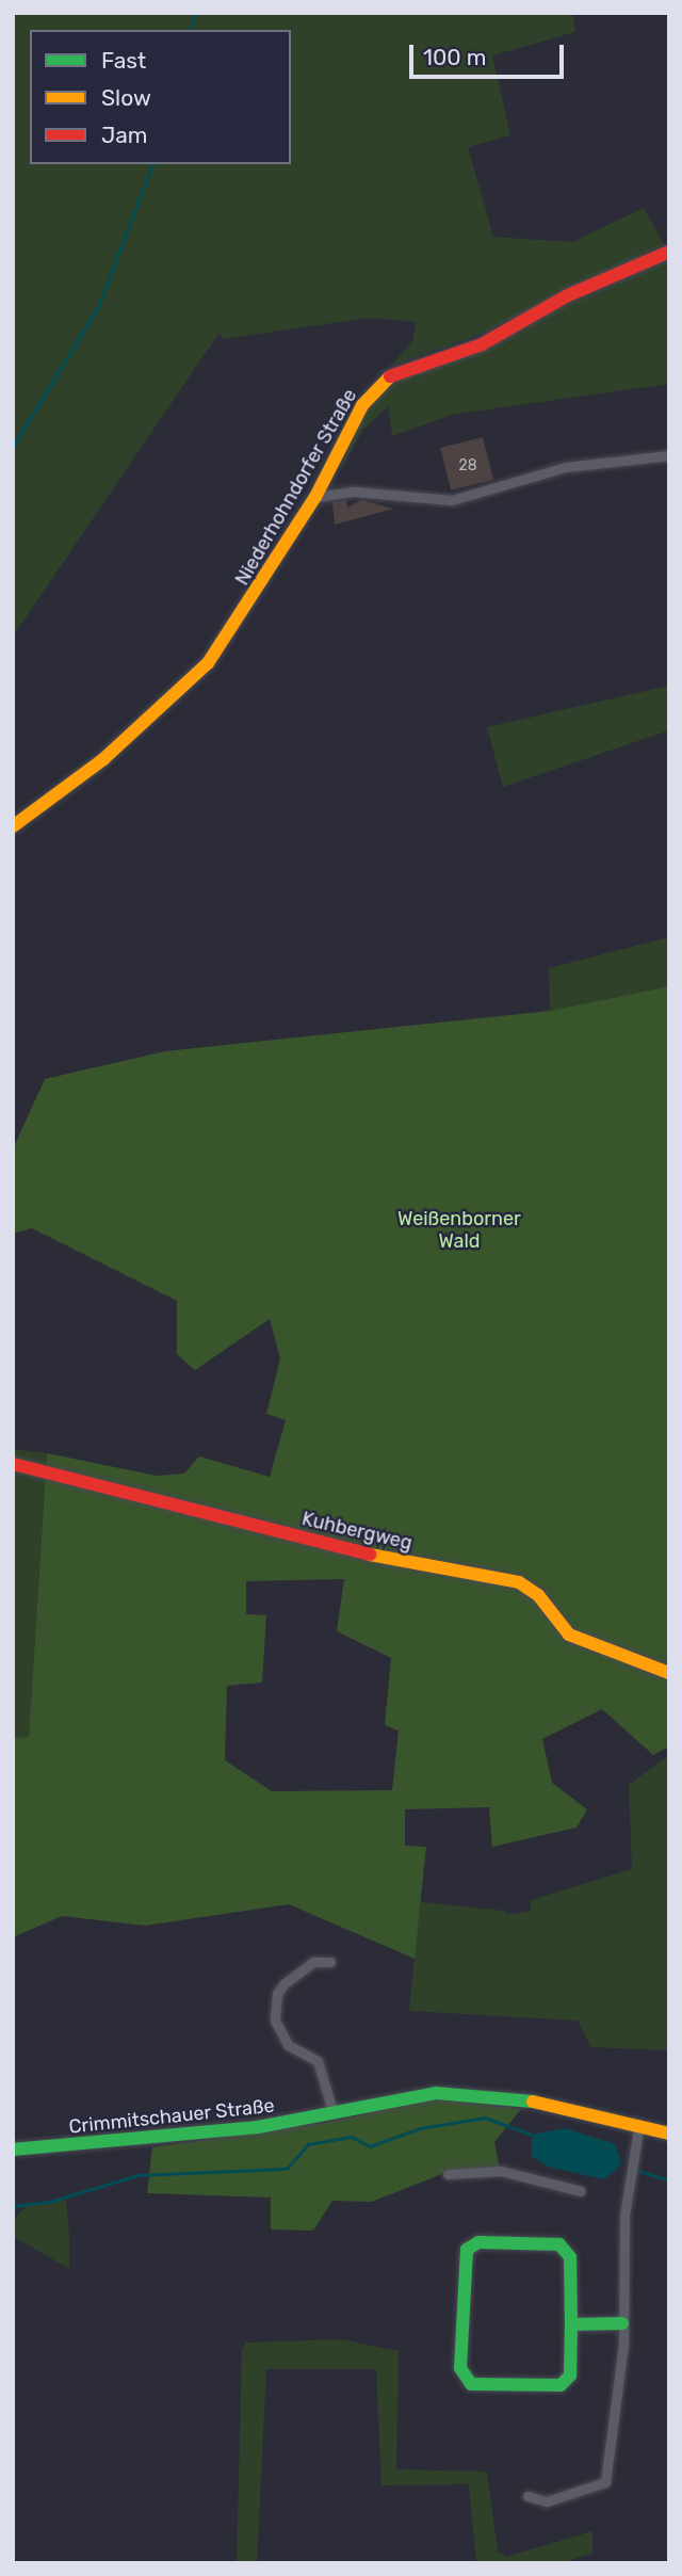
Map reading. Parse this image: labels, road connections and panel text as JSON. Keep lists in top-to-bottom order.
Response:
{
  "streets": {
    "street": ["Niederhohndorfer Straße", "Kuhbergweg", "Crimmitschauer Straße"]
  },
  "parks": ["Weißenborner Wald"],
  "house_numbers": ["28"],
  "legend": ["Fast", "Slow", "Jam"],
  "scale_bar": "100 m"
}
